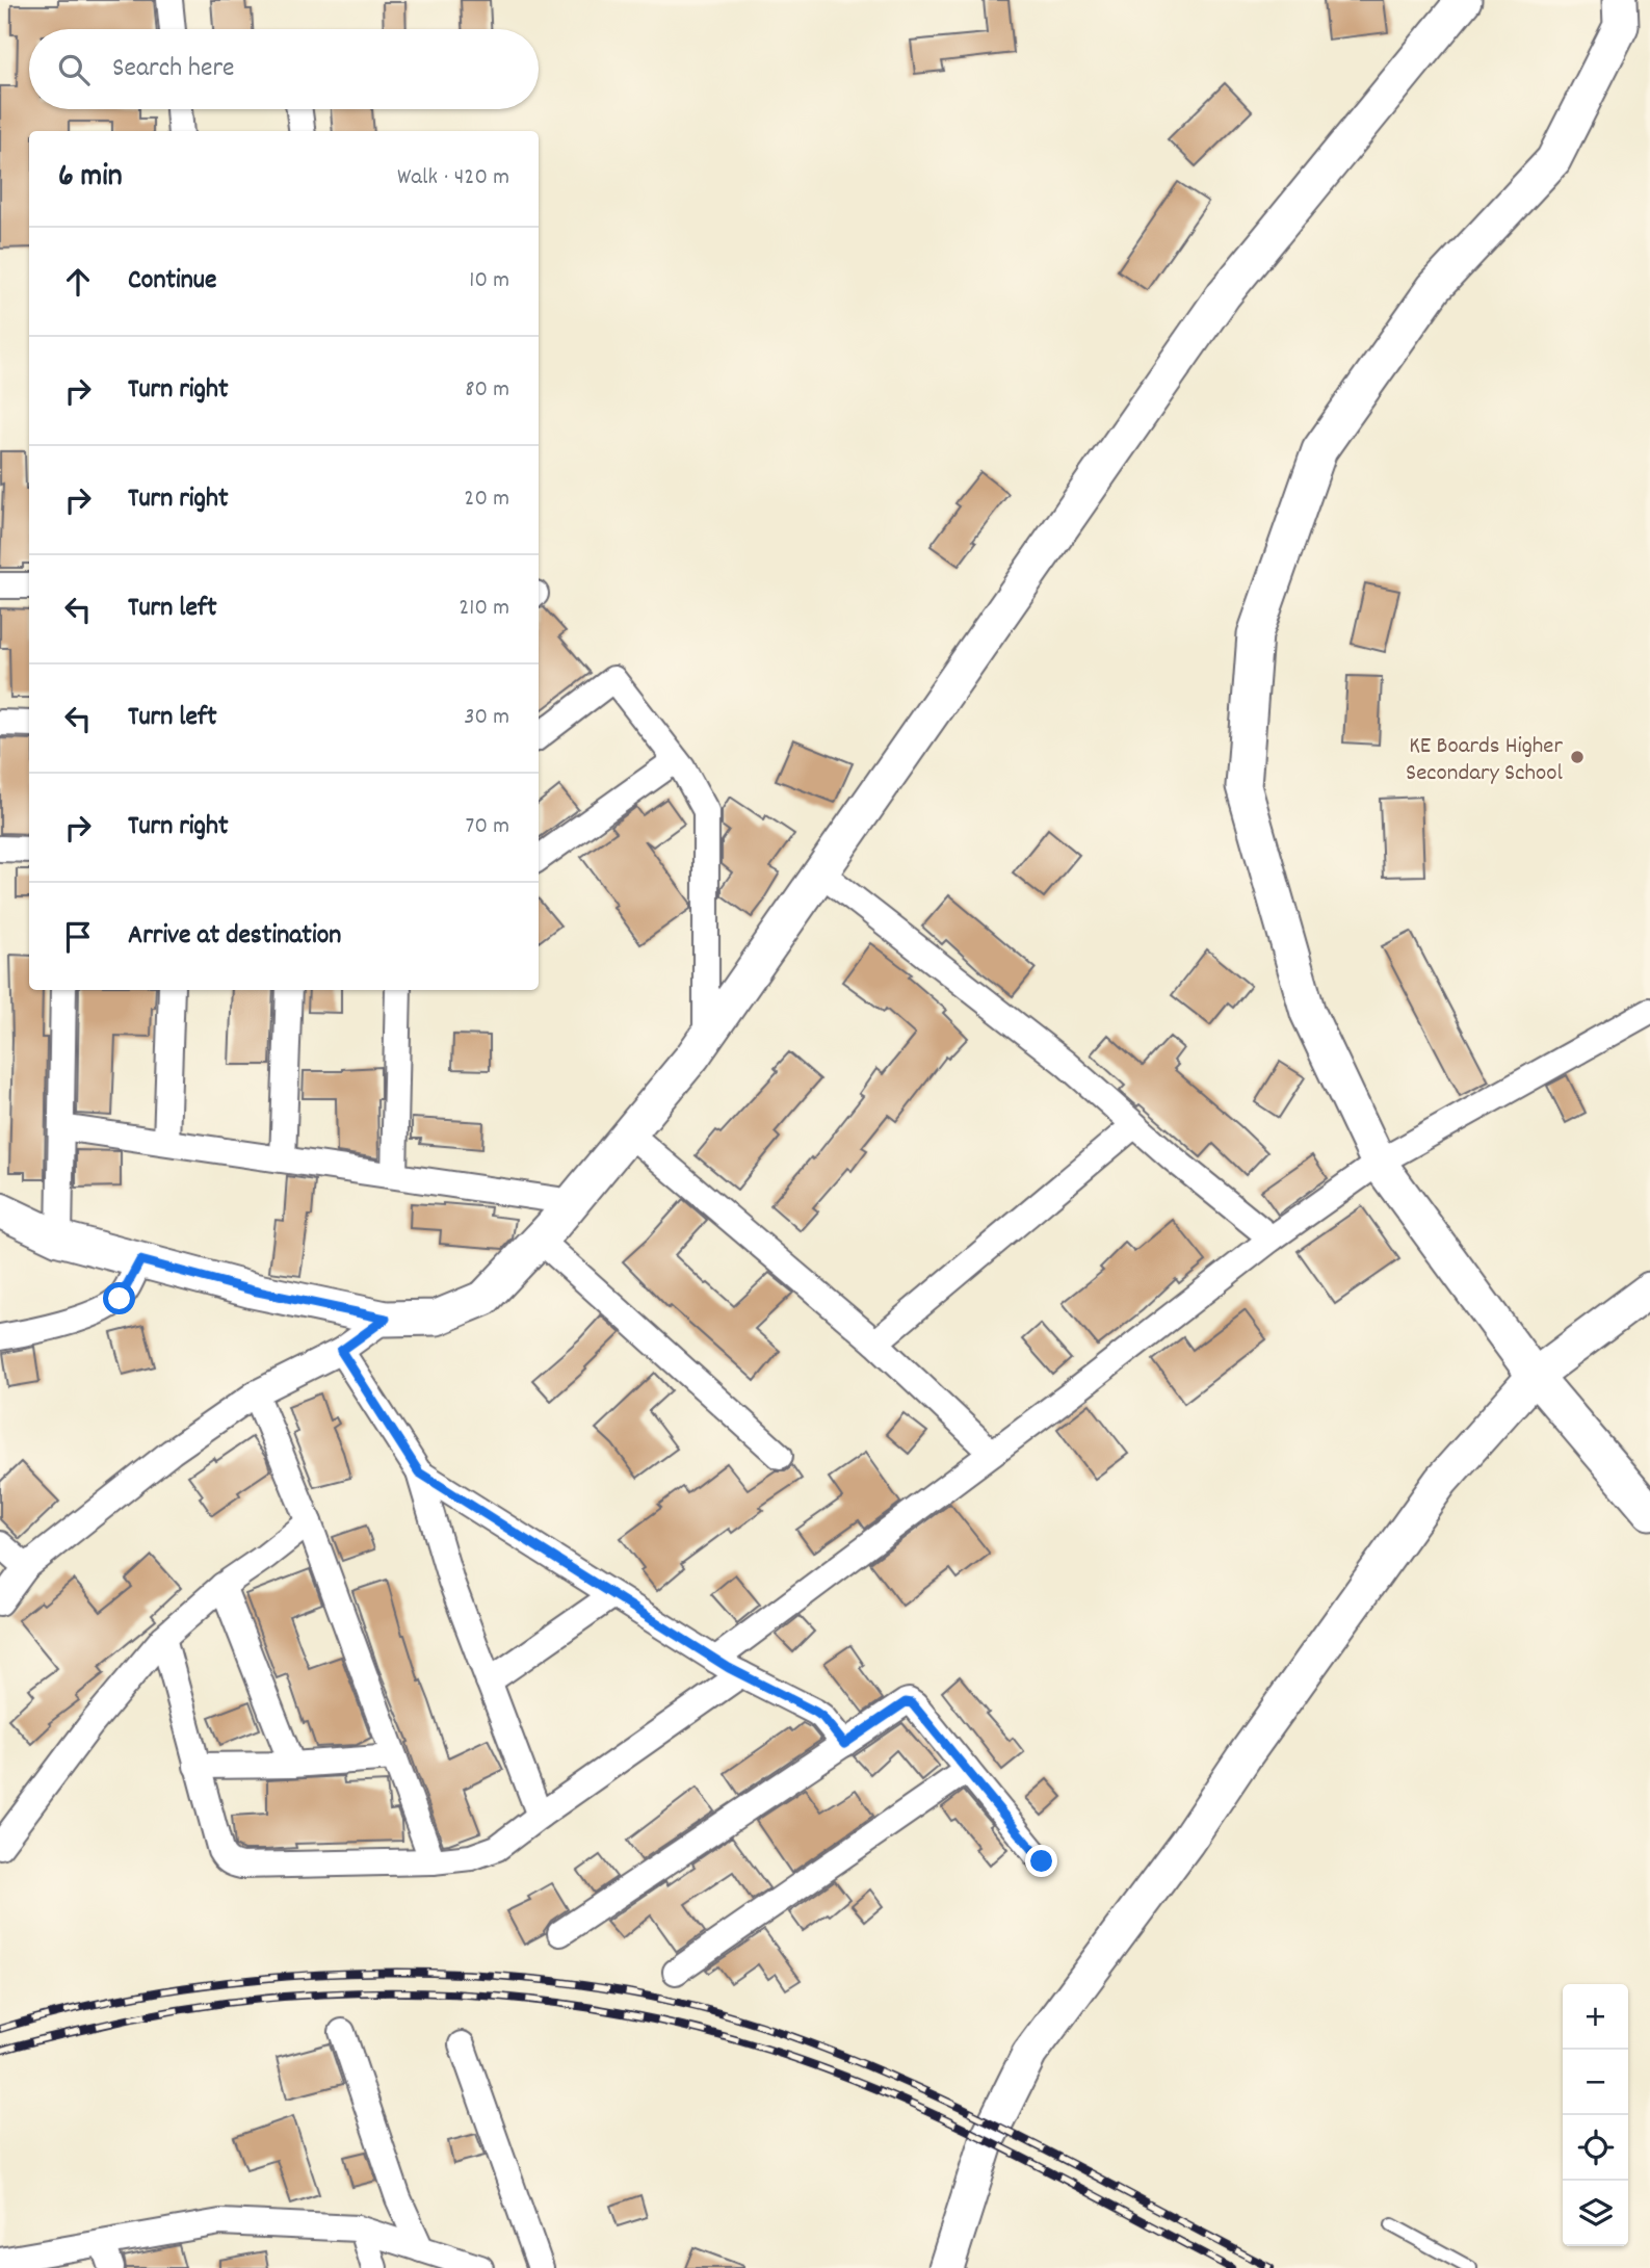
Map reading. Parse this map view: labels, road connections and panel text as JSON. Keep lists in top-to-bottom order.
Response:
{
  "places": ["KE Boards Higher Secondary School"],
  "page": {
    "search": "Search here",
    "heading": ["6 min", "Walk · 420 m"],
    "list": [
      ["Continue", "10 m"],
      ["Turn right", "80 m"],
      ["Turn right", "20 m"],
      ["Turn left", "210 m"],
      ["Turn left", "30 m"],
      ["Turn right", "70 m"],
      "Arrive at destination"
    ],
    "map_buttons": ["+", "−"]
  }
}
